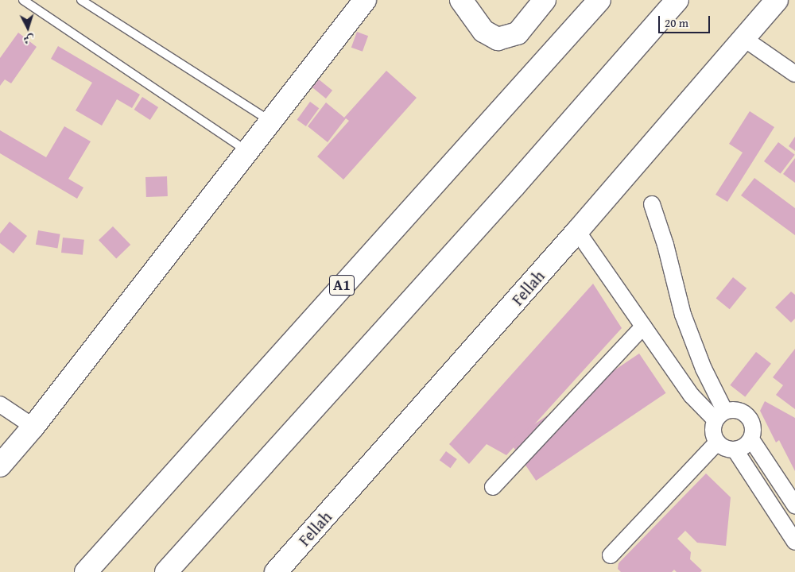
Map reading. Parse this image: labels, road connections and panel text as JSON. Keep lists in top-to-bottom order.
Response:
{
  "streets": {
    "main road": ["A1", "Fellah"]
  },
  "scale_bar": "20 m",
  "north": "bottom"
}
